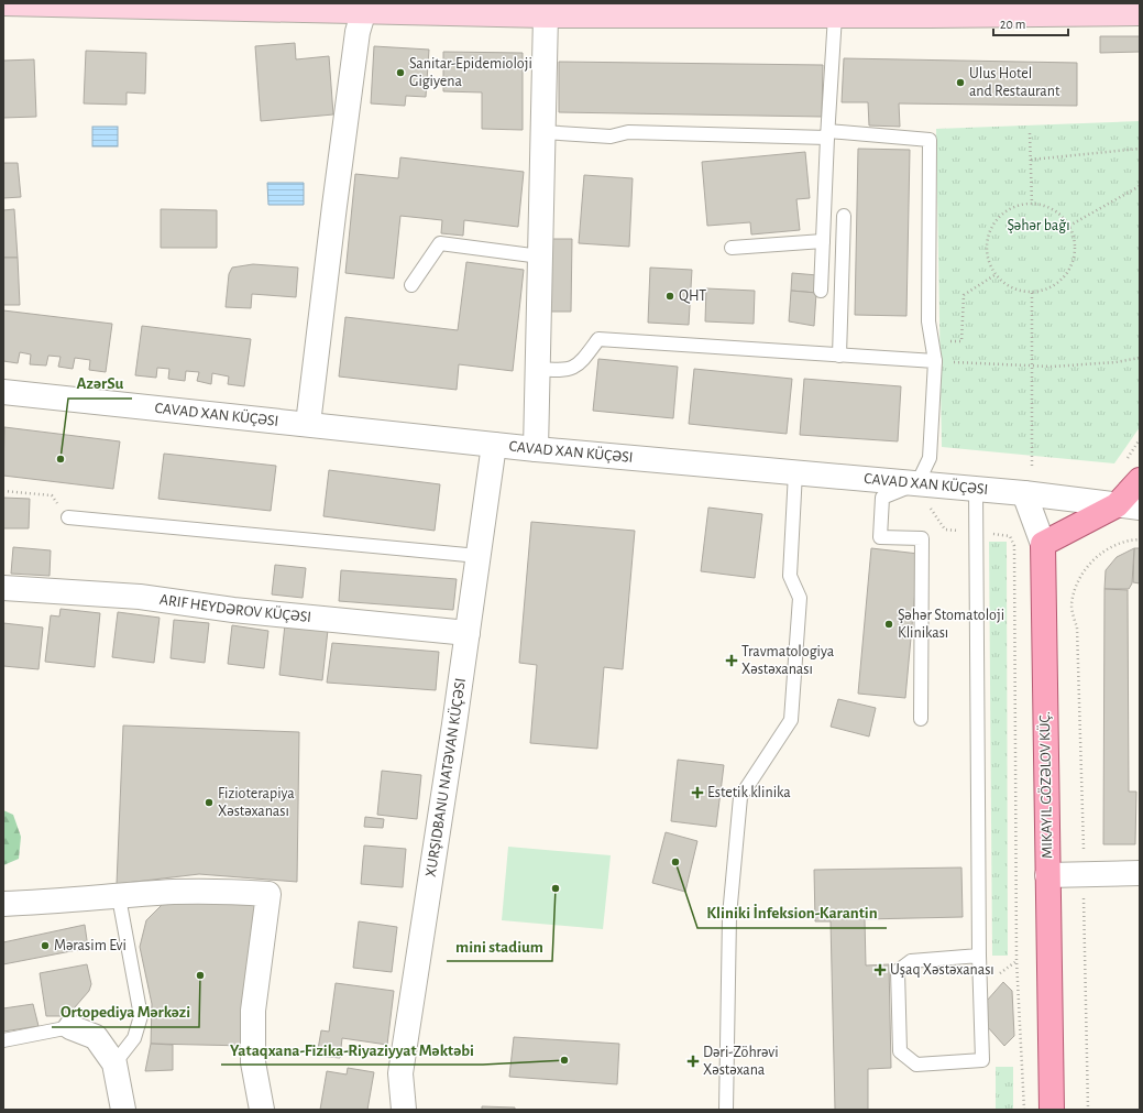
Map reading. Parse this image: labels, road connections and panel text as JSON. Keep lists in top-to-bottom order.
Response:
{
  "streets": {
    "street": ["CAVAD XAN KÜÇƏSI", "ARIF HEYDƏROV KÜÇƏSI", "XURŞIDBANU NATƏVAN KÜÇƏSI"]
  },
  "crossings": [
    ["CAVAD XAN KÜÇƏSI", "XURŞIDBANU NATƏVAN KÜÇƏSI"],
    ["ARIF HEYDƏROV KÜÇƏSI", "XURŞIDBANU NATƏVAN KÜÇƏSI"]
  ],
  "parks": ["Şəhər bağı"],
  "places": {
    "other": [
      "Sanitar-Epidemioloji Gigiyena",
      "Ulus Hotel and Restaurant",
      "QHT",
      "AzərSu",
      "Şəhər Stomatoloji Klinikası",
      "Fizioterapiya Xəstəxanası",
      "Kliniki İnfeksion-Karantin",
      "mini stadium",
      "Mərasim Evi",
      "Ortopediya Mərkəzi",
      "Yataqxana-Fizika-Riyaziyyat Məktəbi"
    ],
    "health": [
      "Travmatologiya Xəstəxanası",
      "Estetik klinika",
      "Uşaq Xəstəxanası",
      "Dəri-Zöhrəvi Xəstəxana"
    ]
  },
  "scale_bar": "20 m"
}
